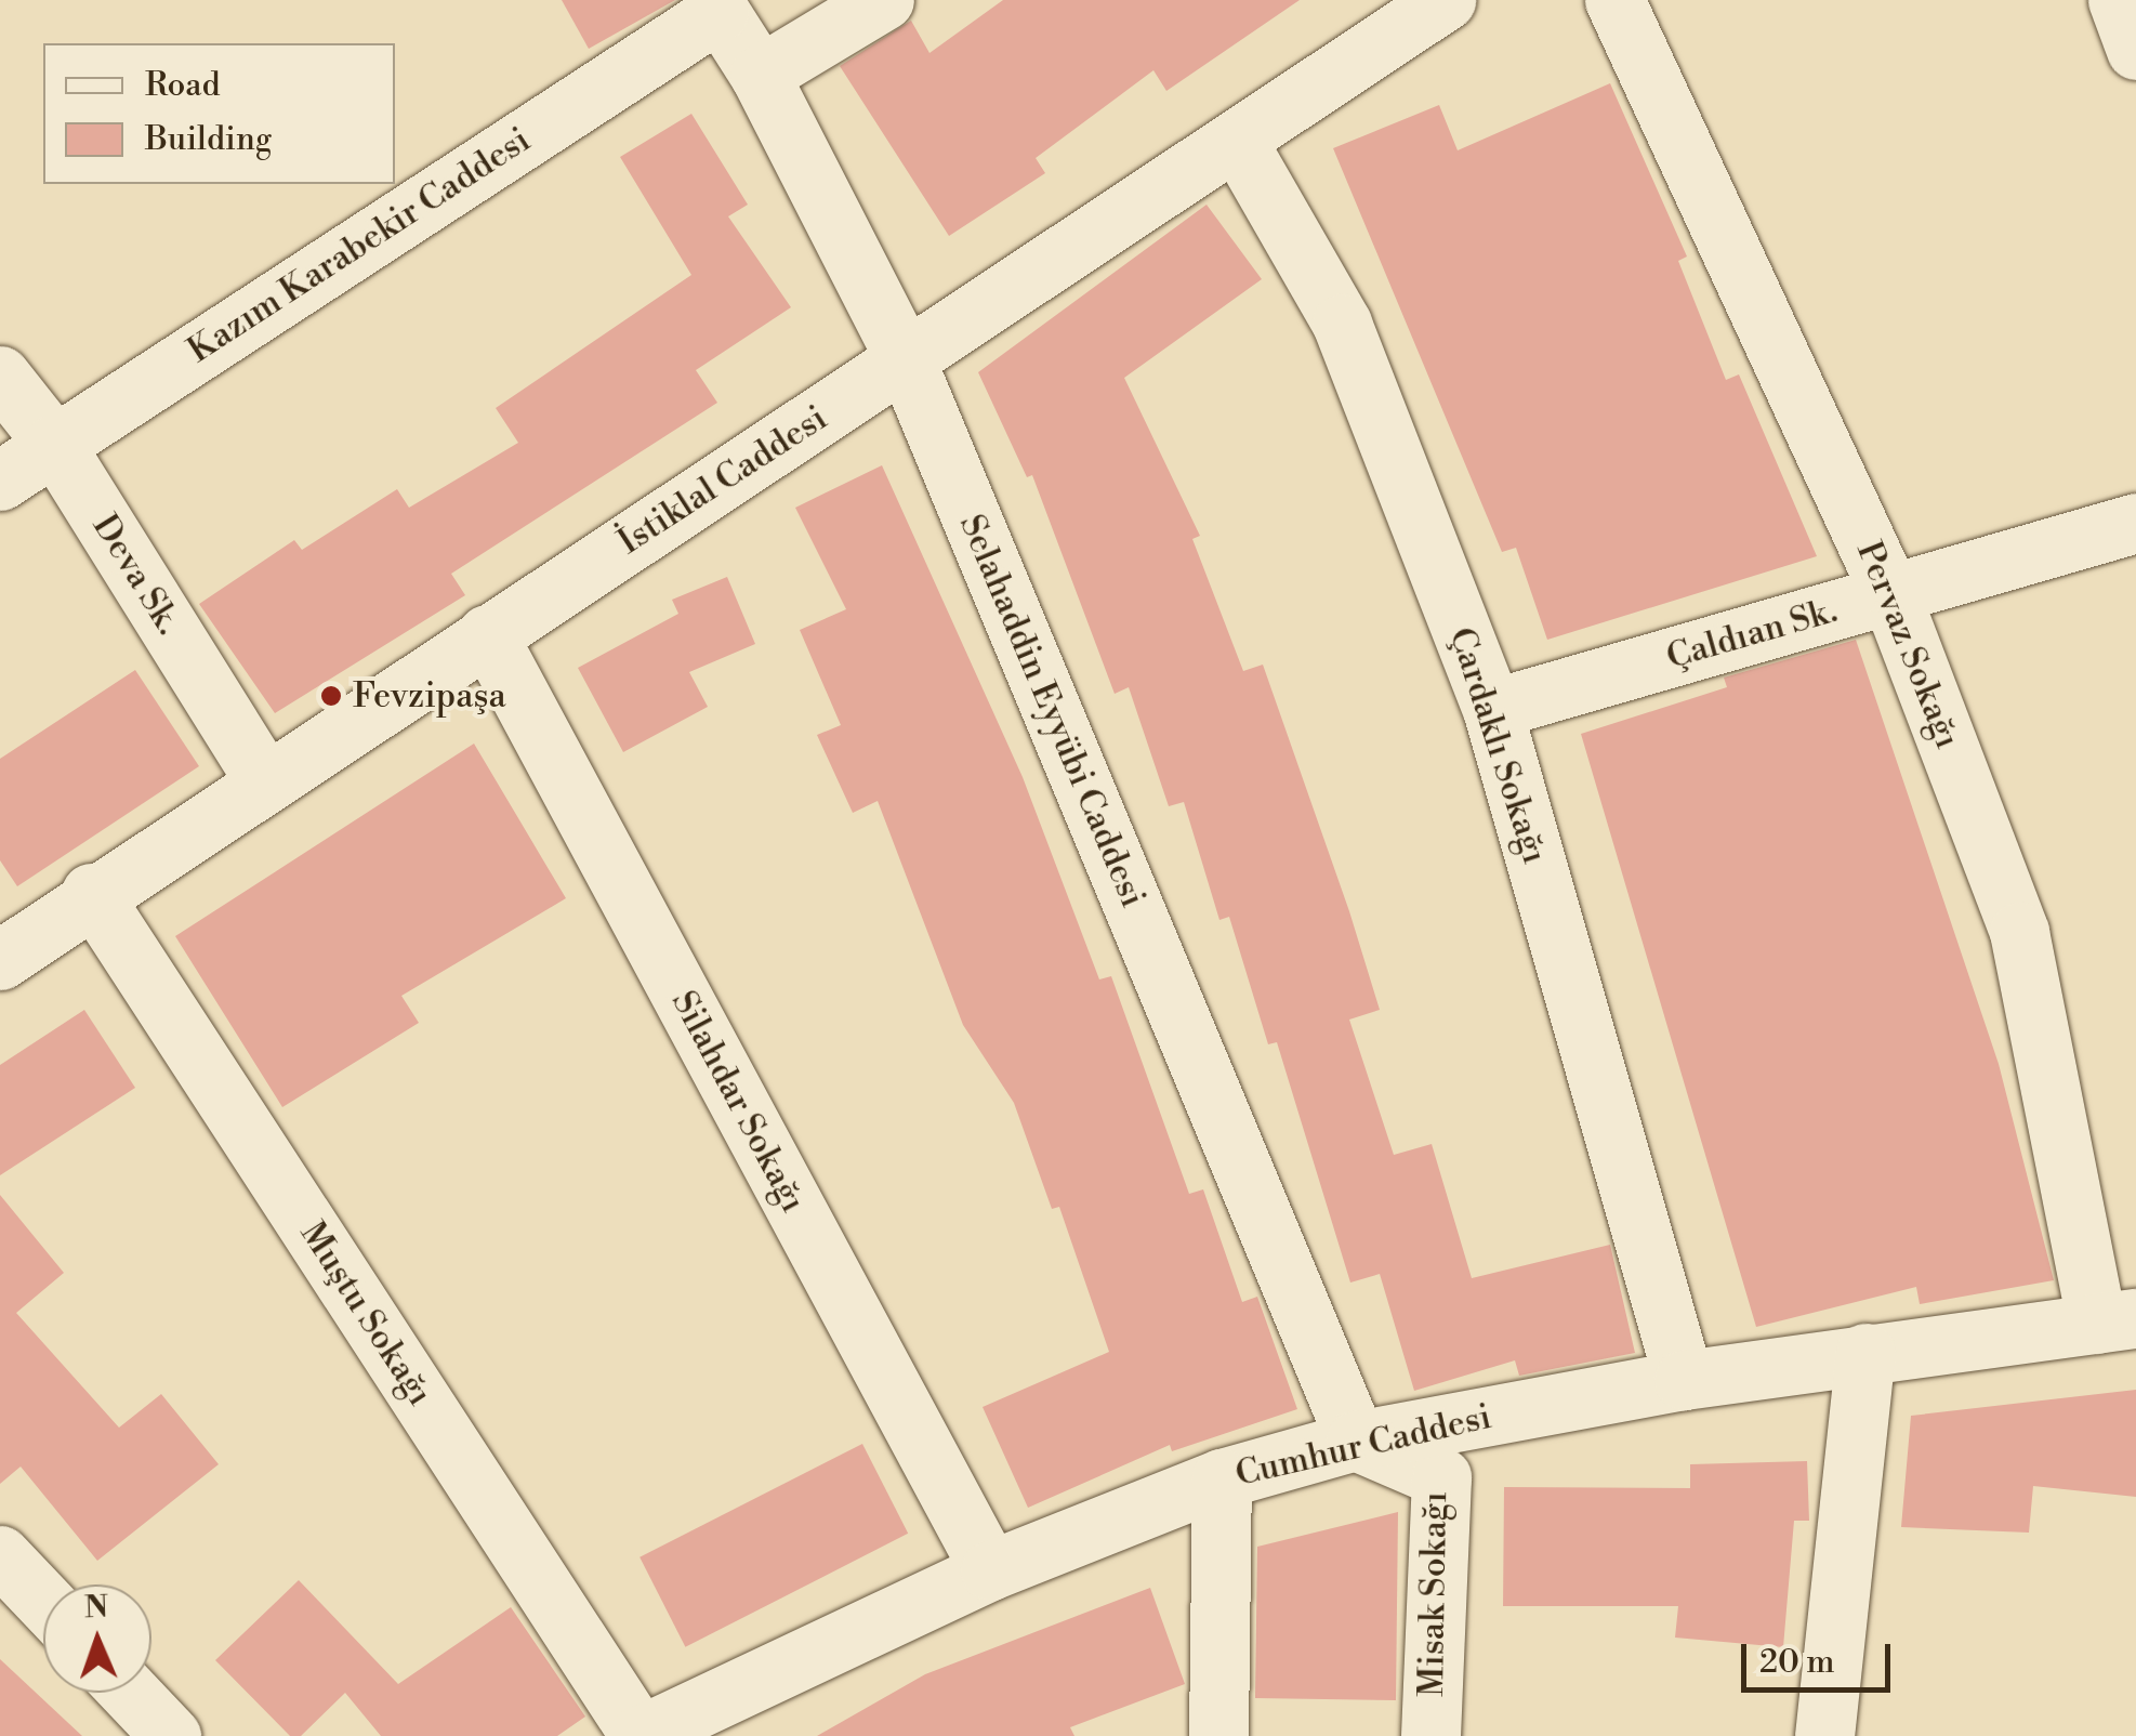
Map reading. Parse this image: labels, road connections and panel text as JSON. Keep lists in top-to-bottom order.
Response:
{
  "streets": {
    "street": [
      "Kazım Karabekir Caddesi",
      "İstiklal Caddesi",
      "Deva Sk.",
      "Çaldıan Sk.",
      "Pervaz Sokağı",
      "Selahaddin Eyyübi Caddesi",
      "Çardaklı Sokağı",
      "Silahdar Sokağı",
      "Muştu Sokağı",
      "Cumhur Caddesi",
      "Misak Sokağı"
    ]
  },
  "crossings": [
    ["Kazım Karabekir Caddesi", "Deva Sk."],
    ["Kazım Karabekir Caddesi", "Selahaddin Eyyübi Caddesi"],
    ["İstiklal Caddesi", "Deva Sk."],
    ["İstiklal Caddesi", "Selahaddin Eyyübi Caddesi"],
    ["İstiklal Caddesi", "Çardaklı Sokağı"],
    ["İstiklal Caddesi", "Silahdar Sokağı"],
    ["İstiklal Caddesi", "Muştu Sokağı"],
    ["Çaldıan Sk.", "Pervaz Sokağı"],
    ["Çaldıan Sk.", "Çardaklı Sokağı"],
    ["Pervaz Sokağı", "Cumhur Caddesi"],
    ["Selahaddin Eyyübi Caddesi", "Cumhur Caddesi"],
    ["Selahaddin Eyyübi Caddesi", "Misak Sokağı"],
    ["Çardaklı Sokağı", "Cumhur Caddesi"],
    ["Silahdar Sokağı", "Cumhur Caddesi"],
    ["Muştu Sokağı", "Cumhur Caddesi"],
    ["Cumhur Caddesi", "Misak Sokağı"]
  ],
  "places": ["Fevzipaşa"],
  "legend": ["Road", "Building"],
  "scale_bar": "20 m",
  "north": "top"
}
